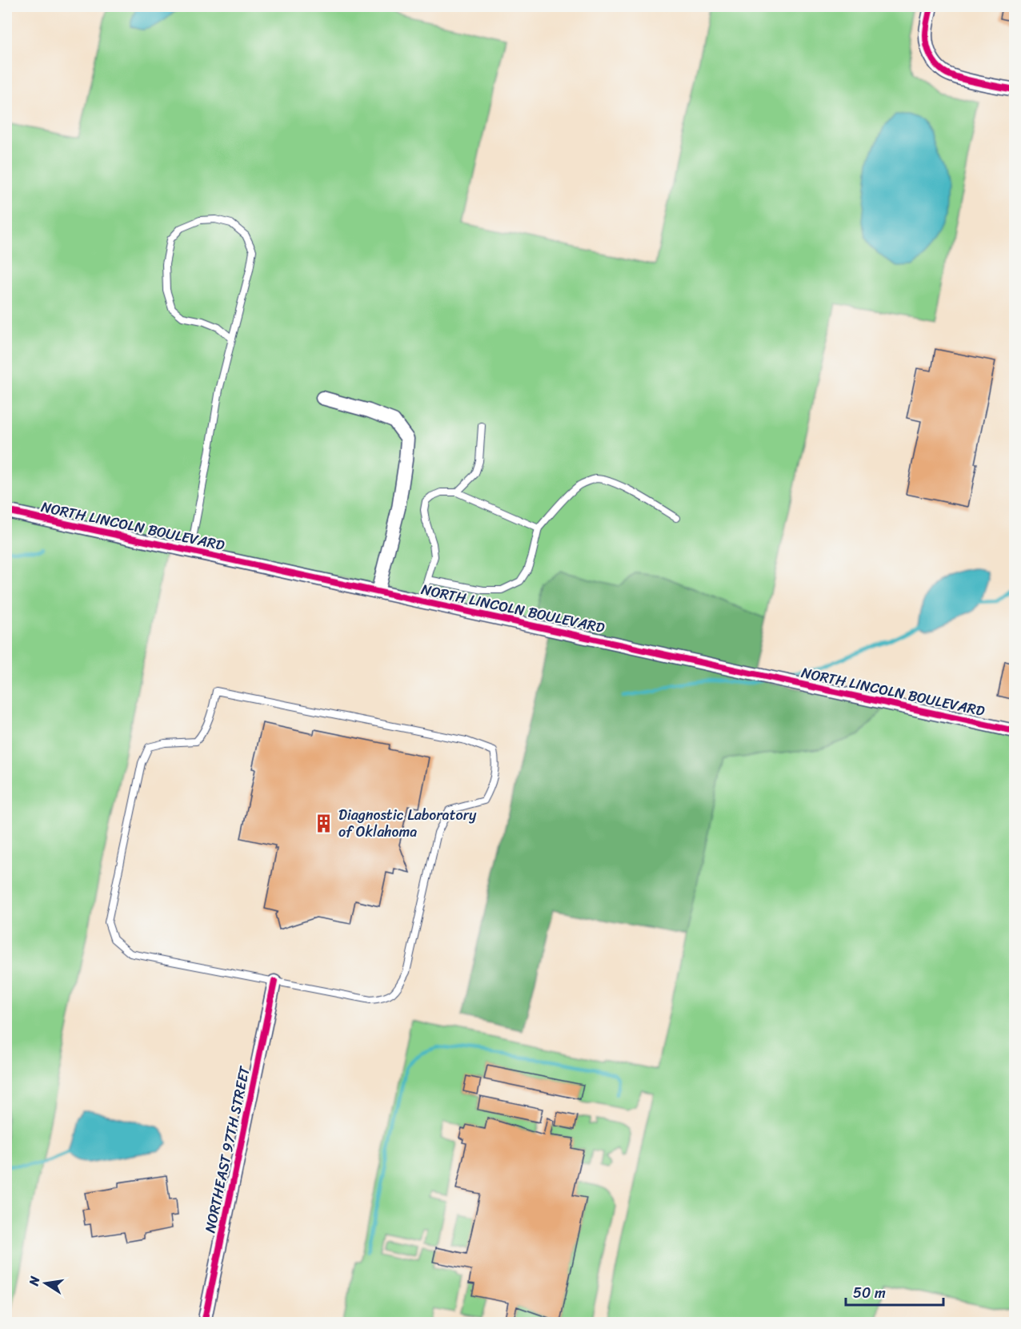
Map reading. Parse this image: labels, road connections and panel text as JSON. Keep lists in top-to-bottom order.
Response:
{
  "streets": {
    "street": ["NORTH LINCOLN BOULEVARD", "NORTHEAST 97TH STREET"]
  },
  "places": {
    "building": ["Diagnostic Laboratory of Oklahoma"]
  },
  "scale_bar": "50 m",
  "north": "left"
}
